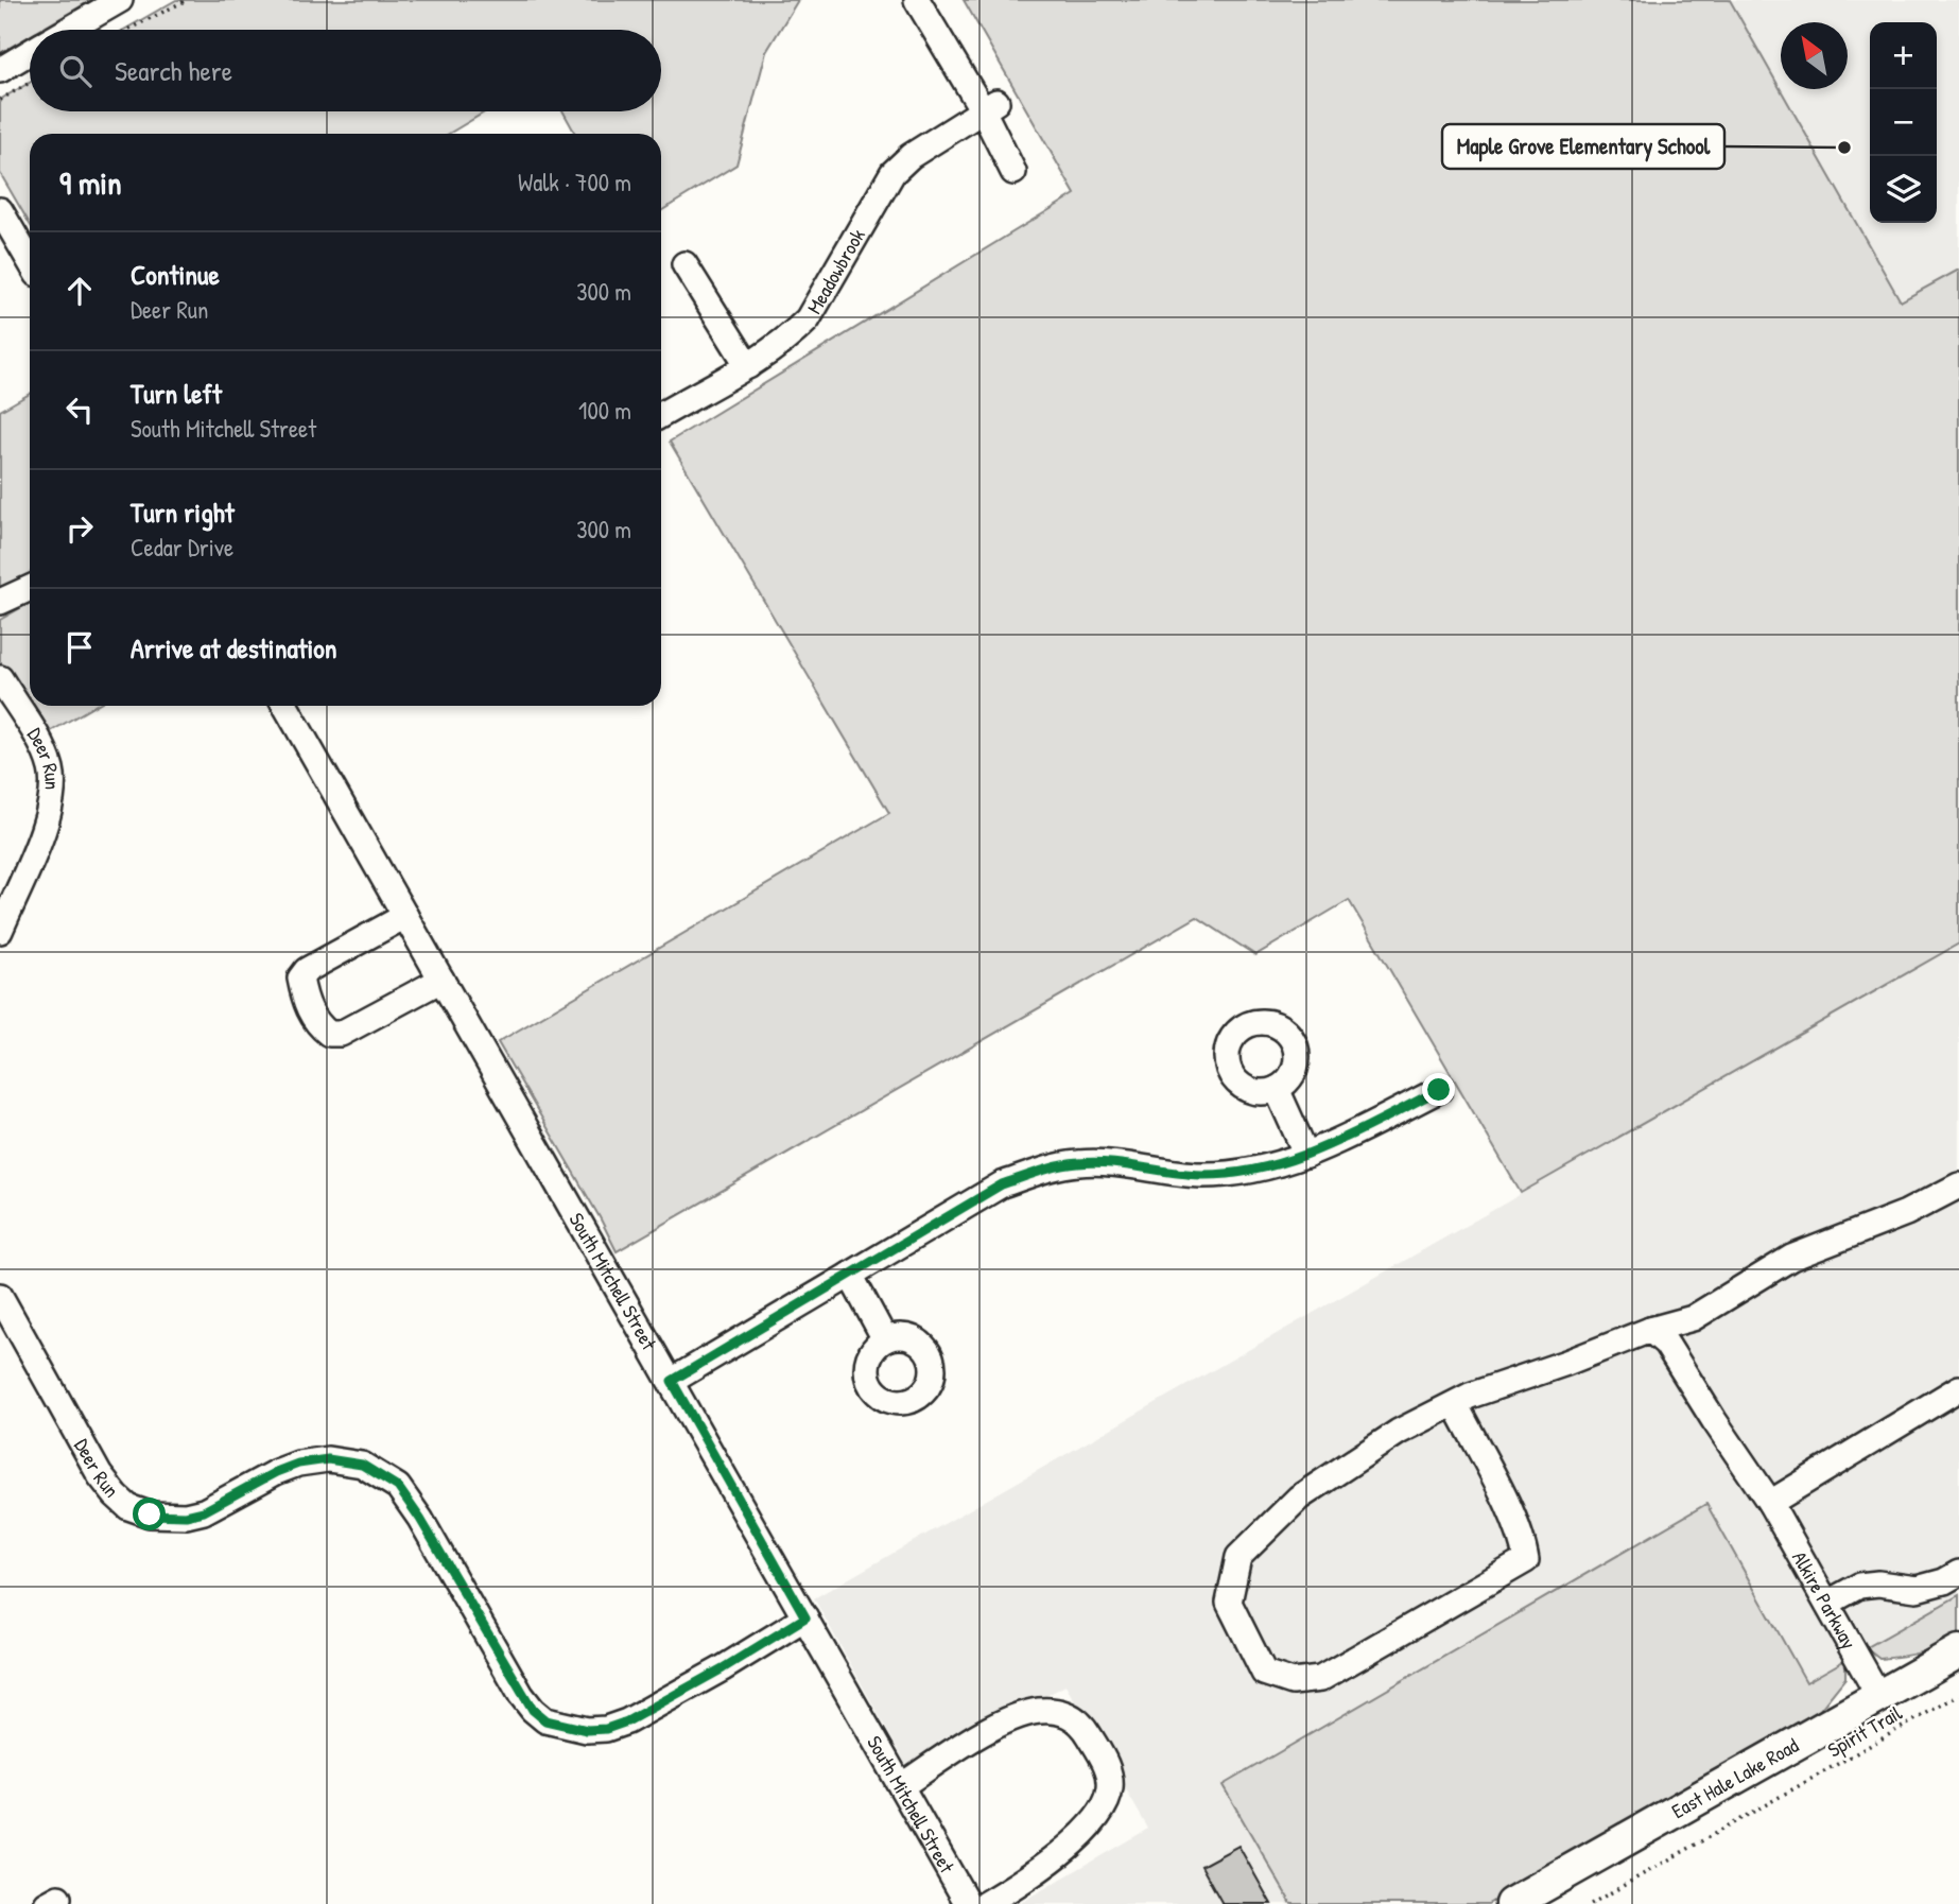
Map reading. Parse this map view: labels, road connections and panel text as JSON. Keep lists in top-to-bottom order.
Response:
{
  "streets": {
    "main road": ["East Hale Lake Road"],
    "street": [
      "Meadowbrook",
      "Deer Run",
      "South Mitchell Street",
      "Alkire Parkway"
    ],
    "path": ["Spirit Trail"]
  },
  "crossings": [
    ["Deer Run", "South Mitchell Street"],
    ["Alkire Parkway", "East Hale Lake Road"]
  ],
  "places": ["Maple Grove Elementary School"],
  "north": "top left",
  "page": {
    "map_buttons": ["+", "−"],
    "search": "Search here",
    "heading": ["9 min", "Walk · 700 m"],
    "list": [
      ["Continue", "Deer Run", "300 m"],
      ["Turn left", "South Mitchell Street", "100 m"],
      ["Turn right", "Cedar Drive", "300 m"],
      "Arrive at destination"
    ]
  }
}
